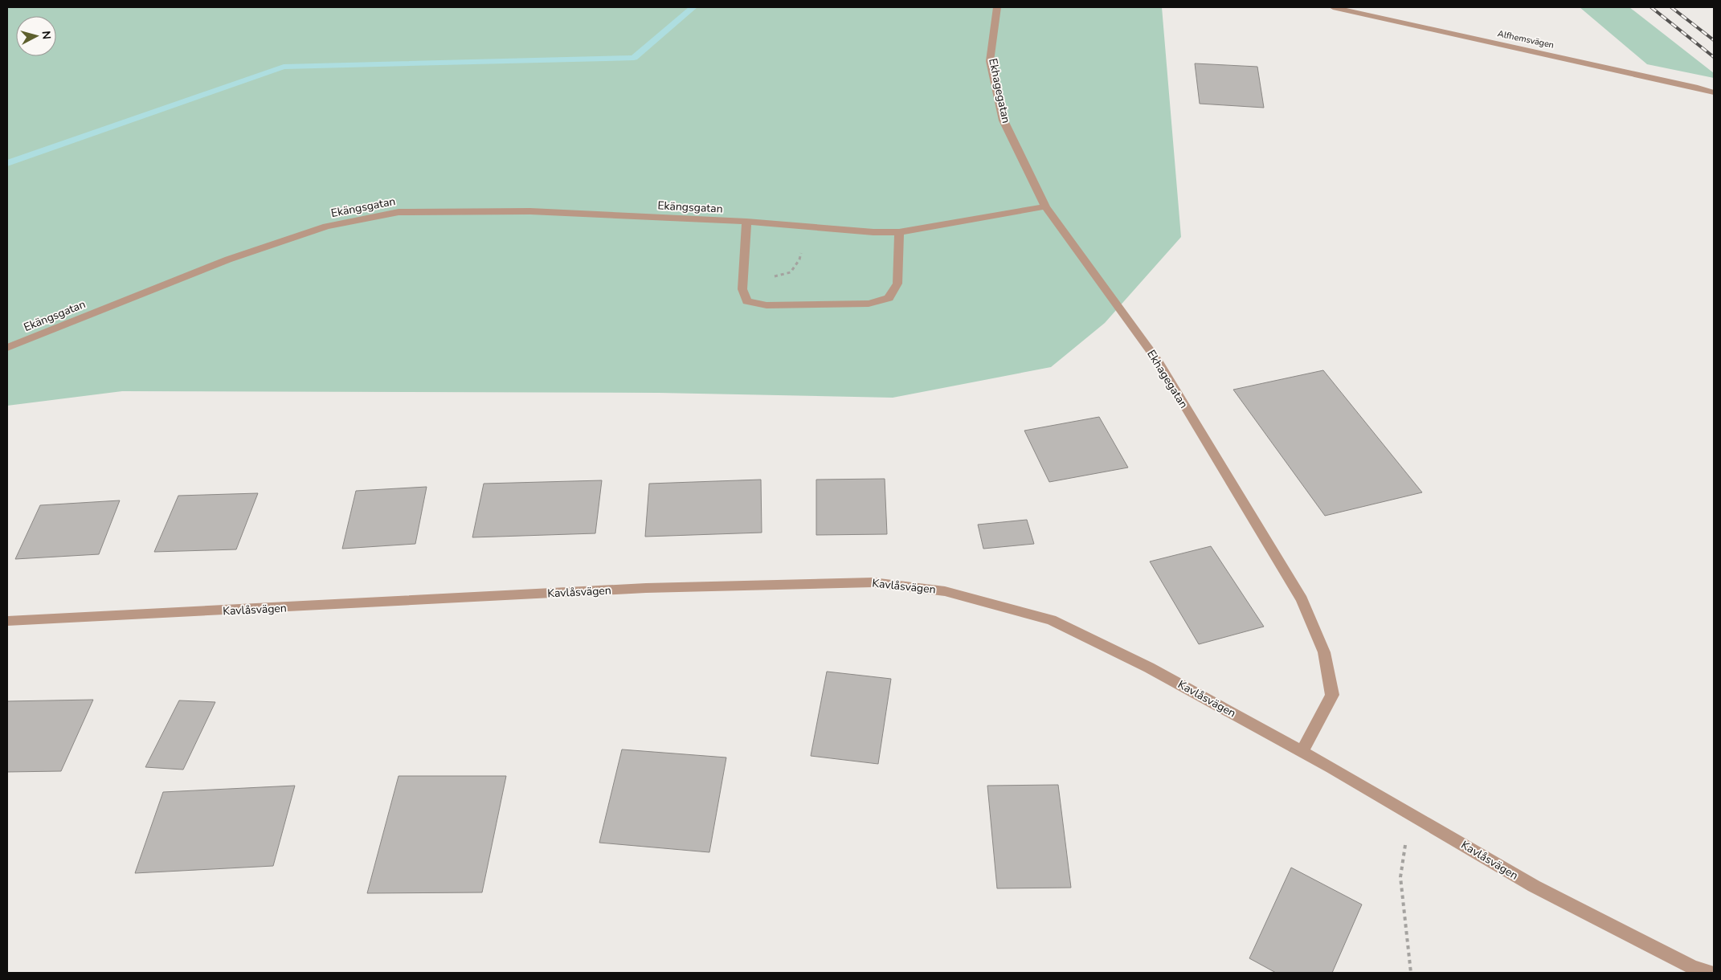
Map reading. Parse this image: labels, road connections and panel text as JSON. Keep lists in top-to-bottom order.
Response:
{
  "streets": {
    "street": [
      "Alfhemsvägen",
      "Ekhagegatan",
      "Ekängsgatan",
      "Kavlåsvägen"
    ]
  },
  "crossings": [
    ["Ekhagegatan", "Ekängsgatan"],
    ["Ekhagegatan", "Kavlåsvägen"]
  ],
  "north": "right"
}
